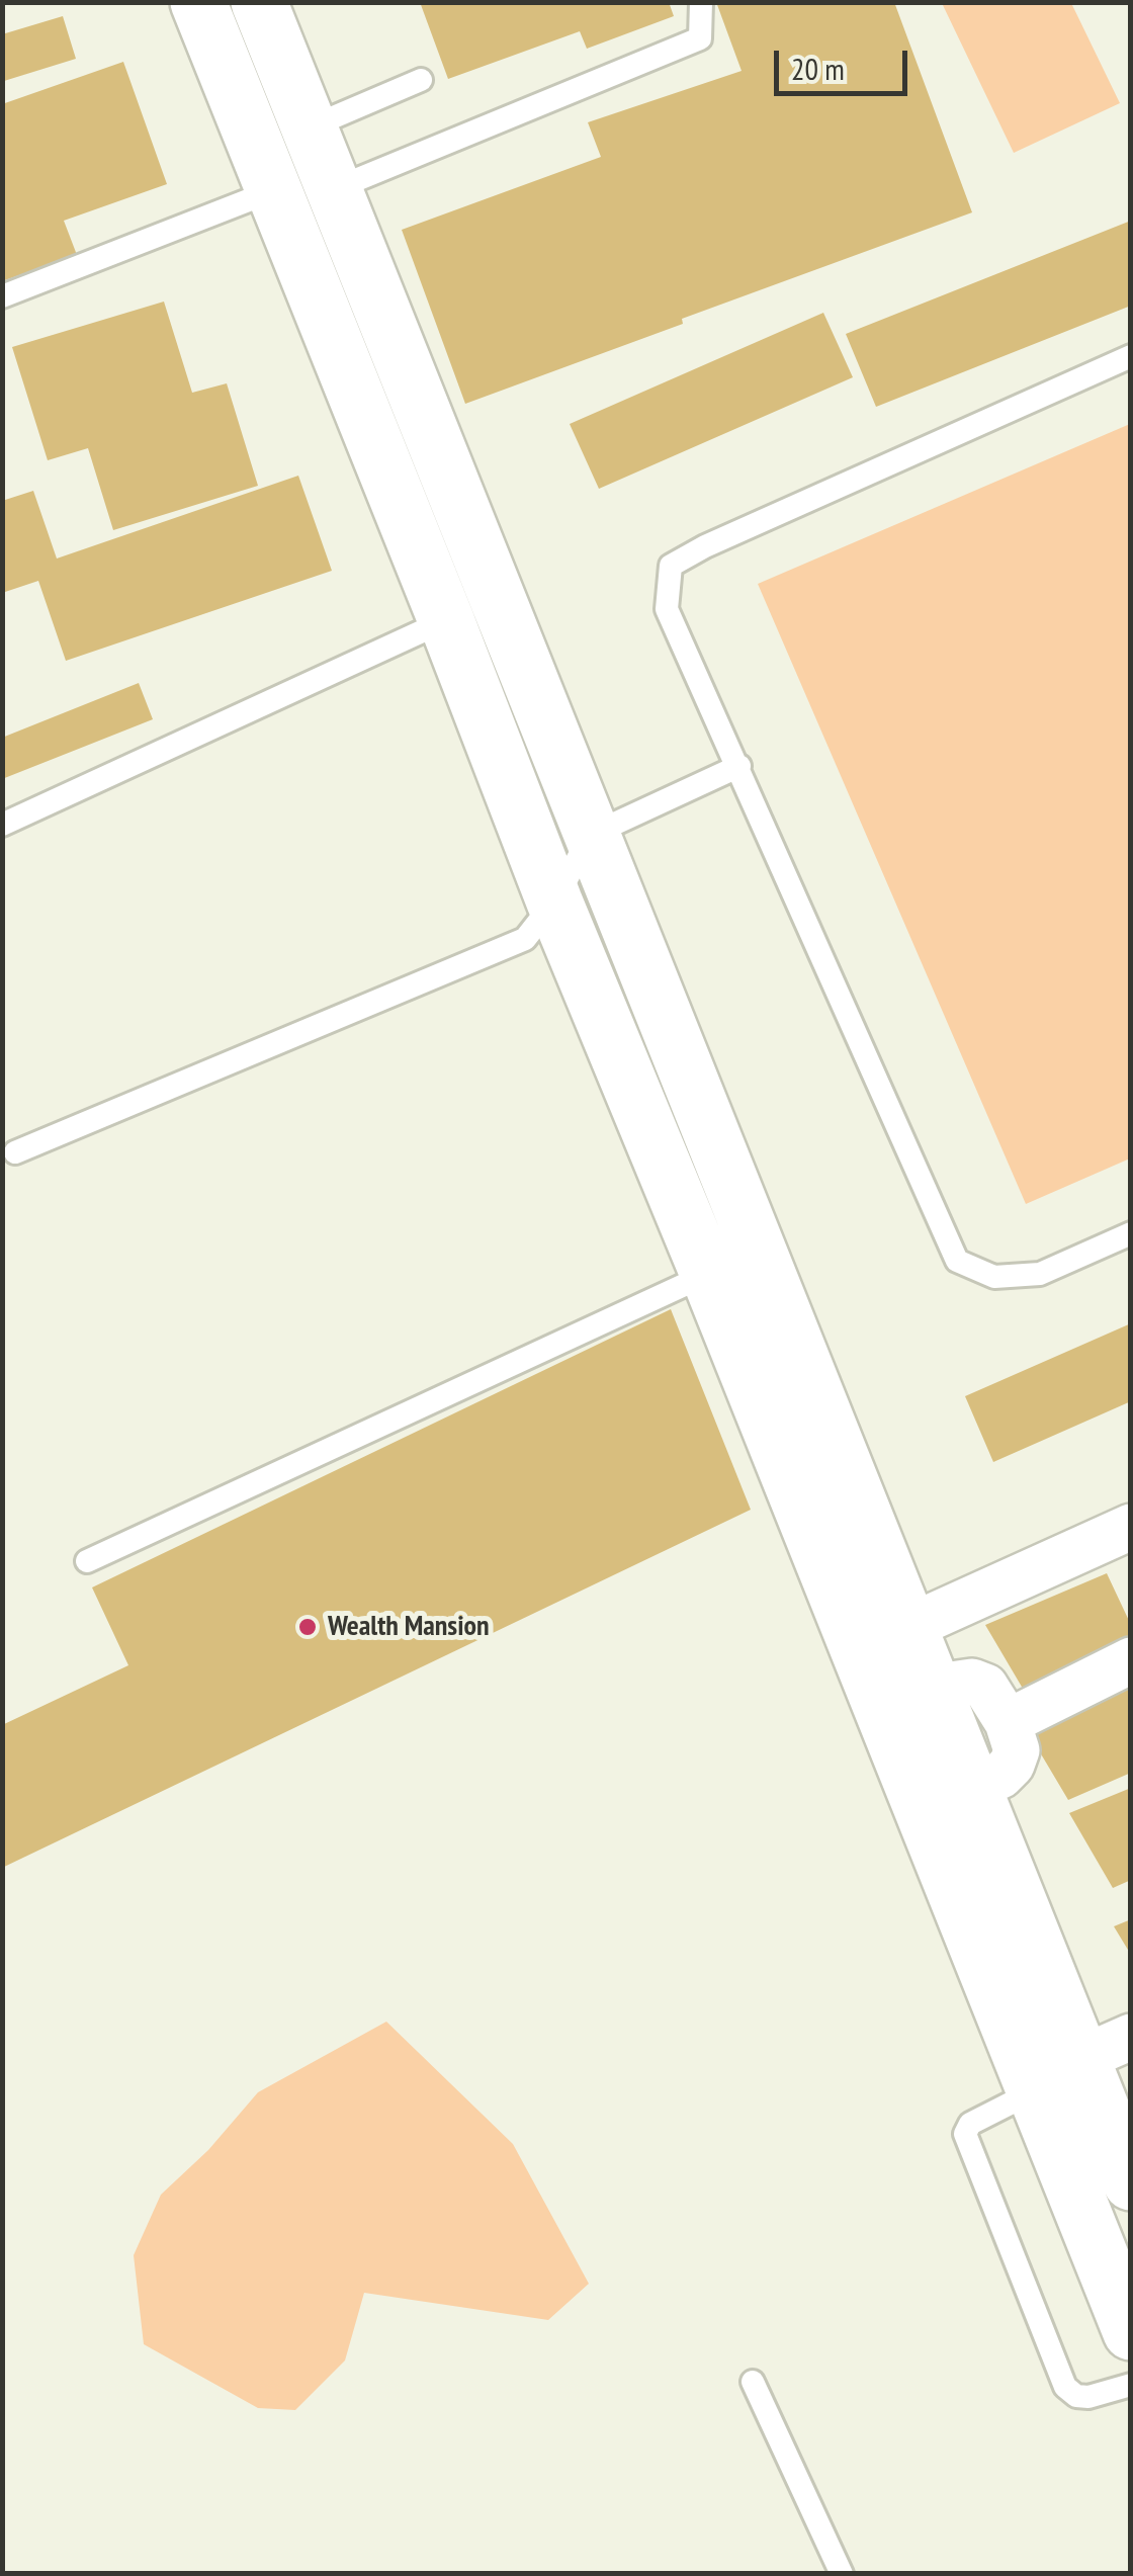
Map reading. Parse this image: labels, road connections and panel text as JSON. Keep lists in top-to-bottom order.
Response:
{
  "places": ["Wealth Mansion"],
  "scale_bar": "20 m"
}
